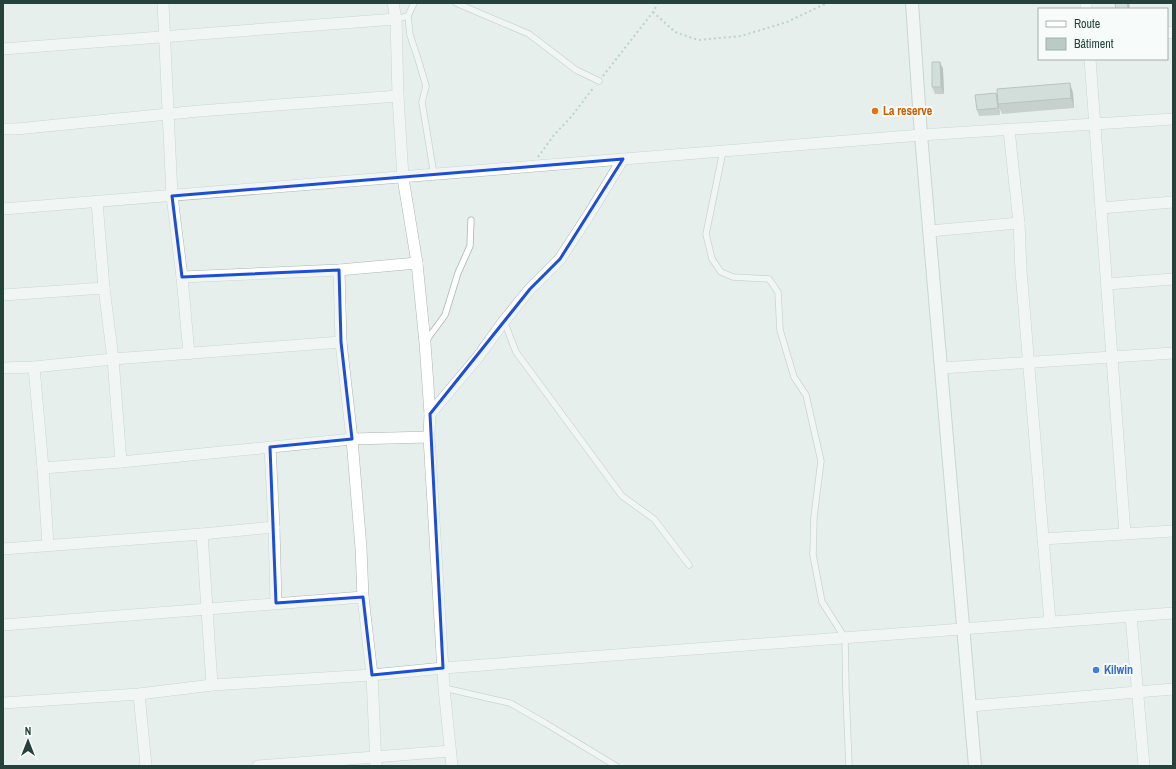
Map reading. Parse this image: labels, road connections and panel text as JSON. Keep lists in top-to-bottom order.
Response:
{
  "places": ["La reserve", "Kilwin"],
  "legend": ["Route", "Bâtiment"],
  "north": "top"
}
